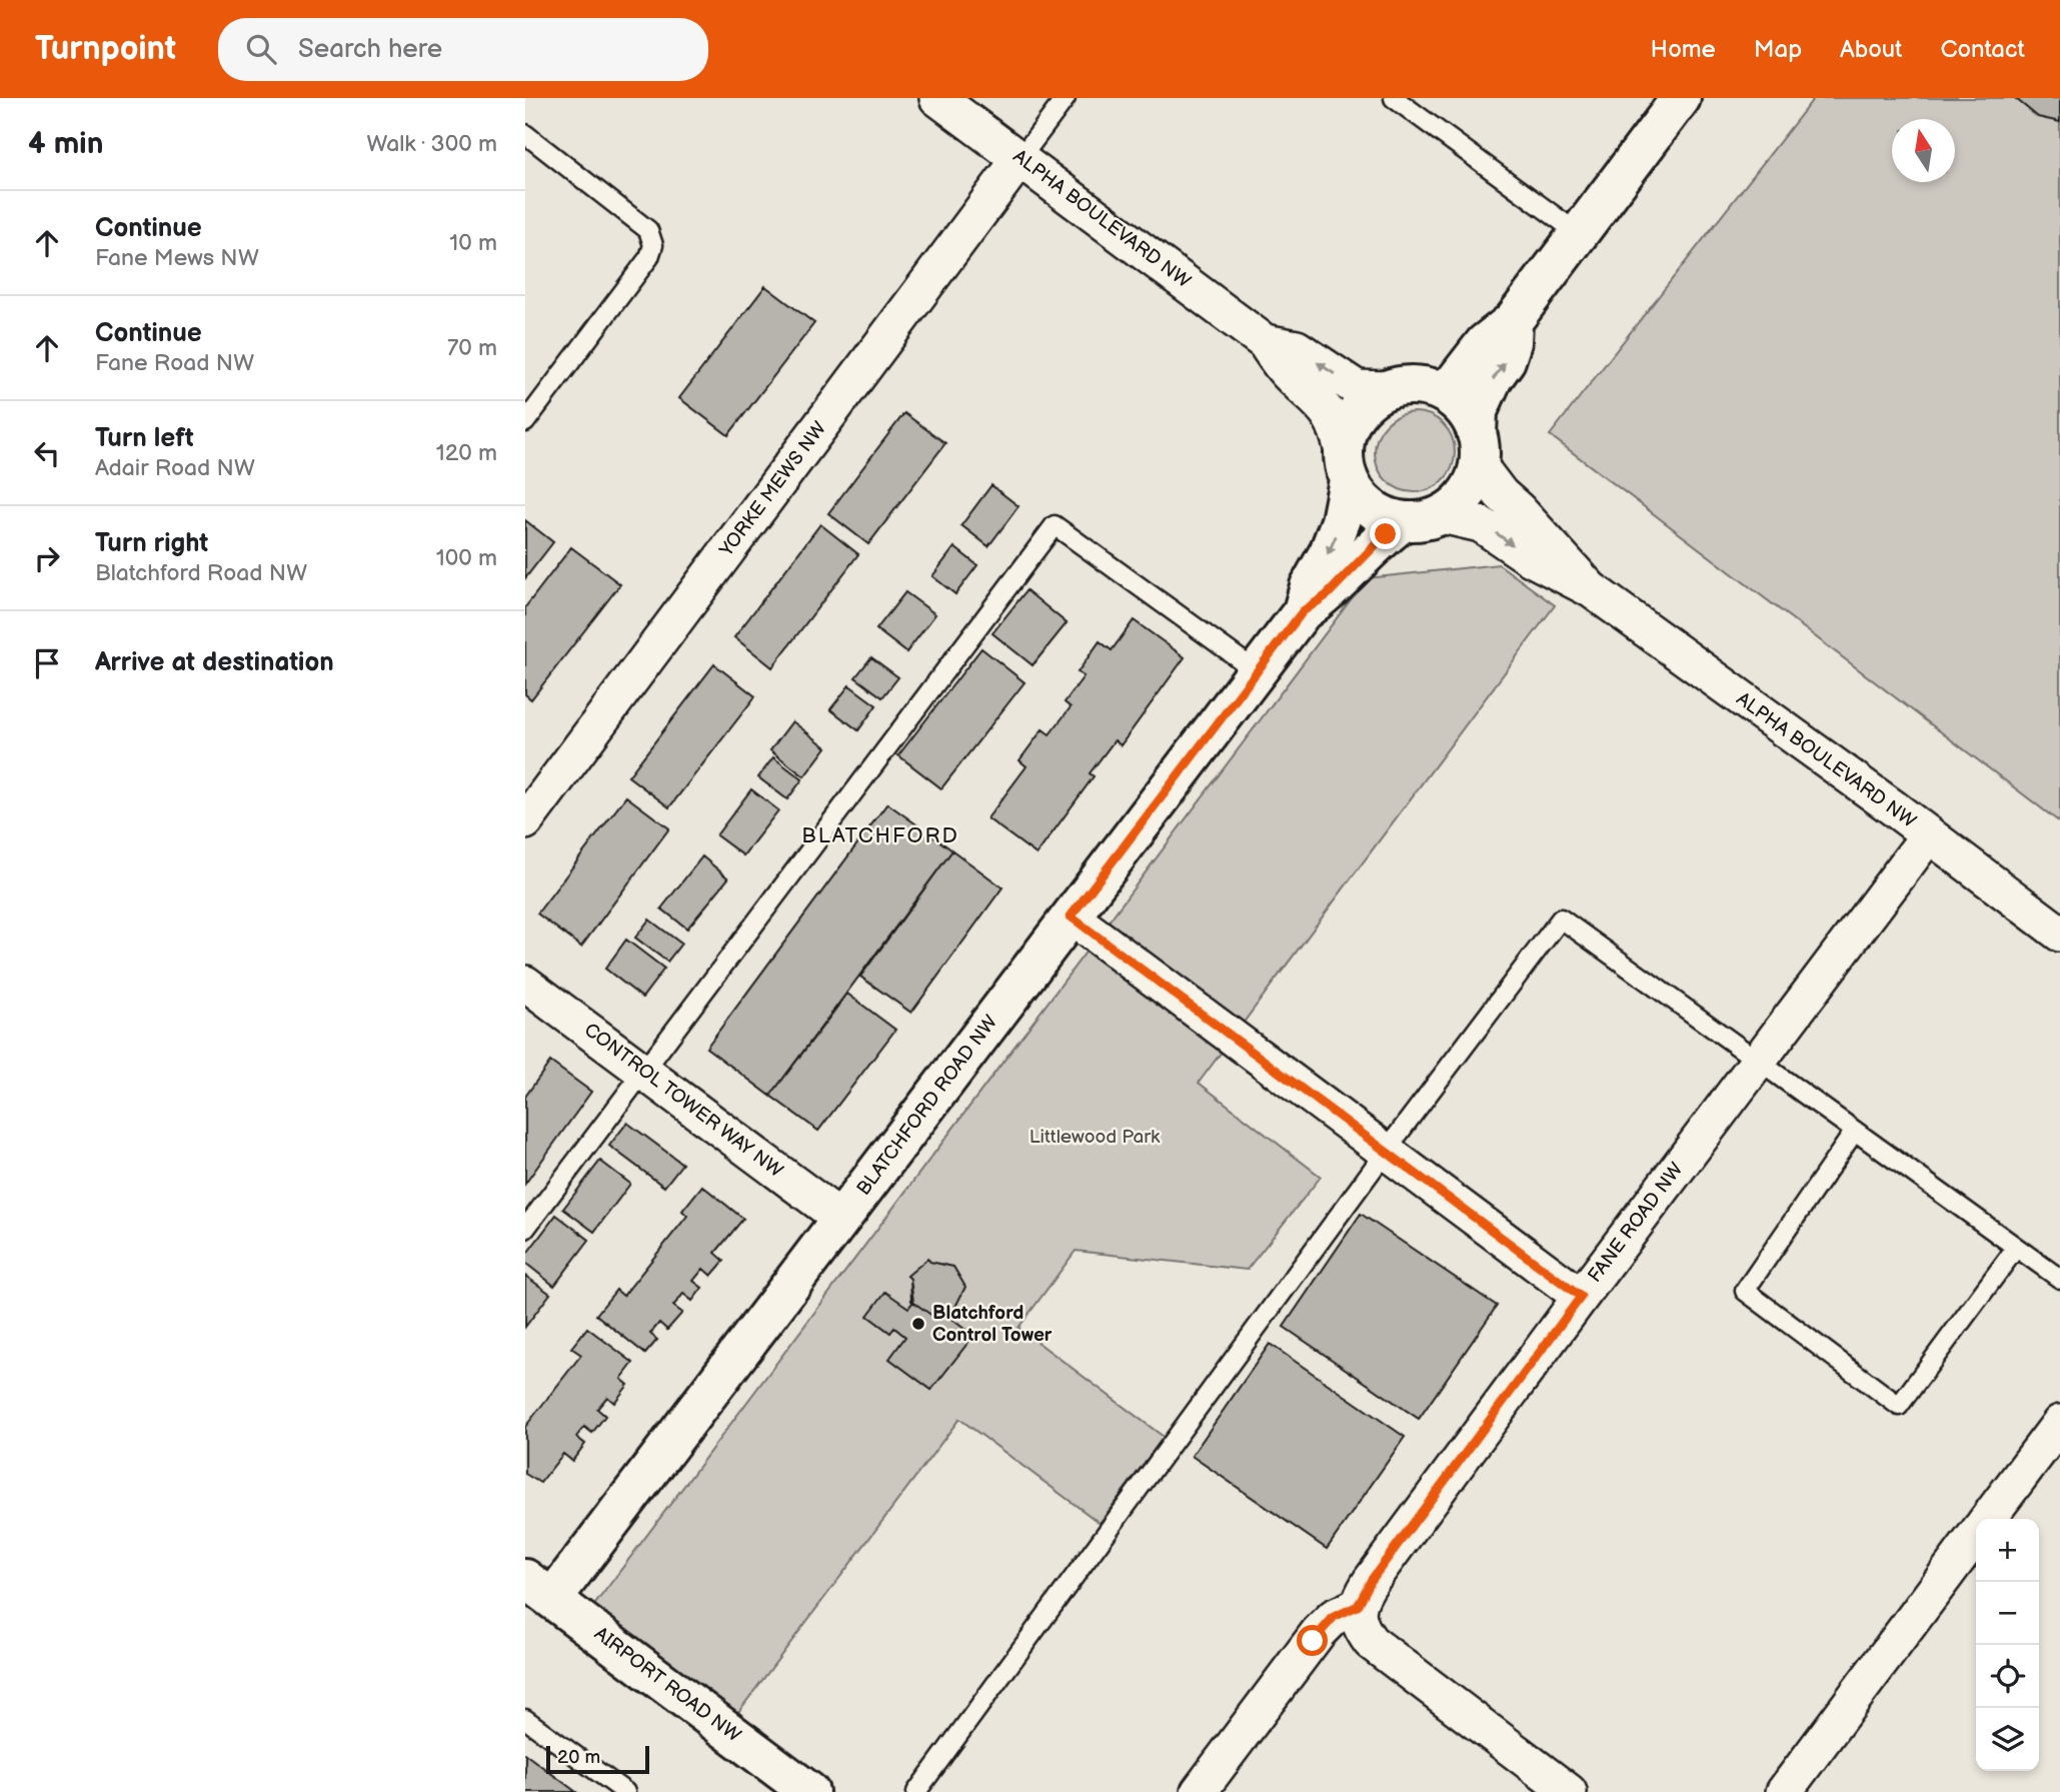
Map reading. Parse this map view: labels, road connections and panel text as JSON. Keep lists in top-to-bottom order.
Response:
{
  "streets": {
    "street": [
      "ALPHA BOULEVARD NW",
      "YORKE MEWS NW",
      "CONTROL TOWER WAY NW",
      "BLATCHFORD ROAD NW",
      "FANE ROAD NW",
      "AIRPORT ROAD NW"
    ]
  },
  "crossings": [
    ["ALPHA BOULEVARD NW", "YORKE MEWS NW"],
    ["ALPHA BOULEVARD NW", "BLATCHFORD ROAD NW"],
    ["ALPHA BOULEVARD NW", "FANE ROAD NW"],
    ["CONTROL TOWER WAY NW", "BLATCHFORD ROAD NW"],
    ["BLATCHFORD ROAD NW", "AIRPORT ROAD NW"]
  ],
  "districts": ["BLATCHFORD"],
  "parks": ["Littlewood Park"],
  "places": ["Blatchford Control Tower"],
  "scale_bar": "20 m",
  "north": "top",
  "page": {
    "header": "Turnpoint",
    "search": "Search here",
    "nav": [
      "Home",
      "Map",
      "About",
      "Contact"
    ],
    "heading": ["4 min", "Walk · 300 m"],
    "list": [
      ["Continue", "Fane Mews NW", "10 m"],
      ["Continue", "Fane Road NW", "70 m"],
      ["Turn left", "Adair Road NW", "120 m"],
      ["Turn right", "Blatchford Road NW", "100 m"],
      "Arrive at destination"
    ],
    "map_buttons": ["+", "−"],
    "scale": "20 m"
  }
}
